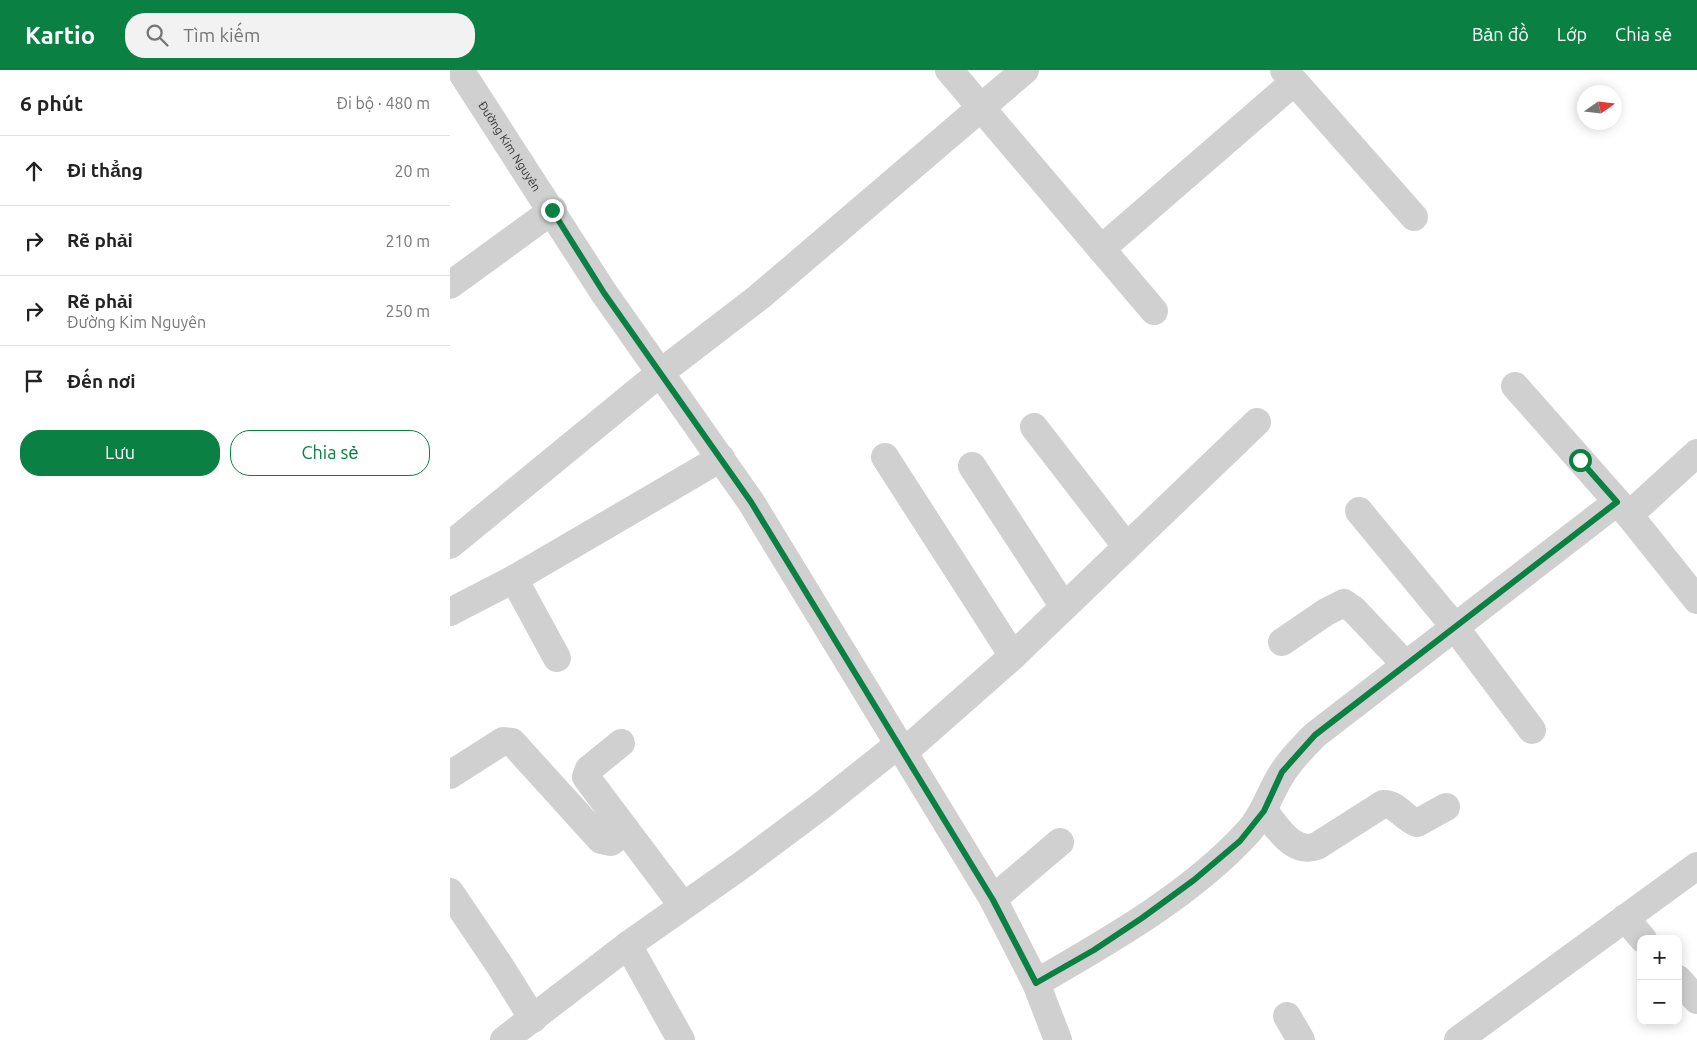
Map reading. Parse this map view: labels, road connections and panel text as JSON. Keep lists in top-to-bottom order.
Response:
{
  "streets": {
    "street": ["Đường Kim Nguyên"]
  },
  "north": "right",
  "page": {
    "header": "Kartio",
    "search": "Tìm kiếm",
    "nav": ["Bản đồ", "Lớp", "Chia sẻ"],
    "heading": ["6 phút", "Đi bộ · 480 m"],
    "list": [
      ["Đi thẳng", "20 m"],
      ["Rẽ phải", "210 m"],
      ["Rẽ phải", "Đường Kim Nguyên", "250 m"],
      "Đến nơi"
    ],
    "buttons": ["Lưu", "Chia sẻ"],
    "map_buttons": ["+", "−"]
  }
}
